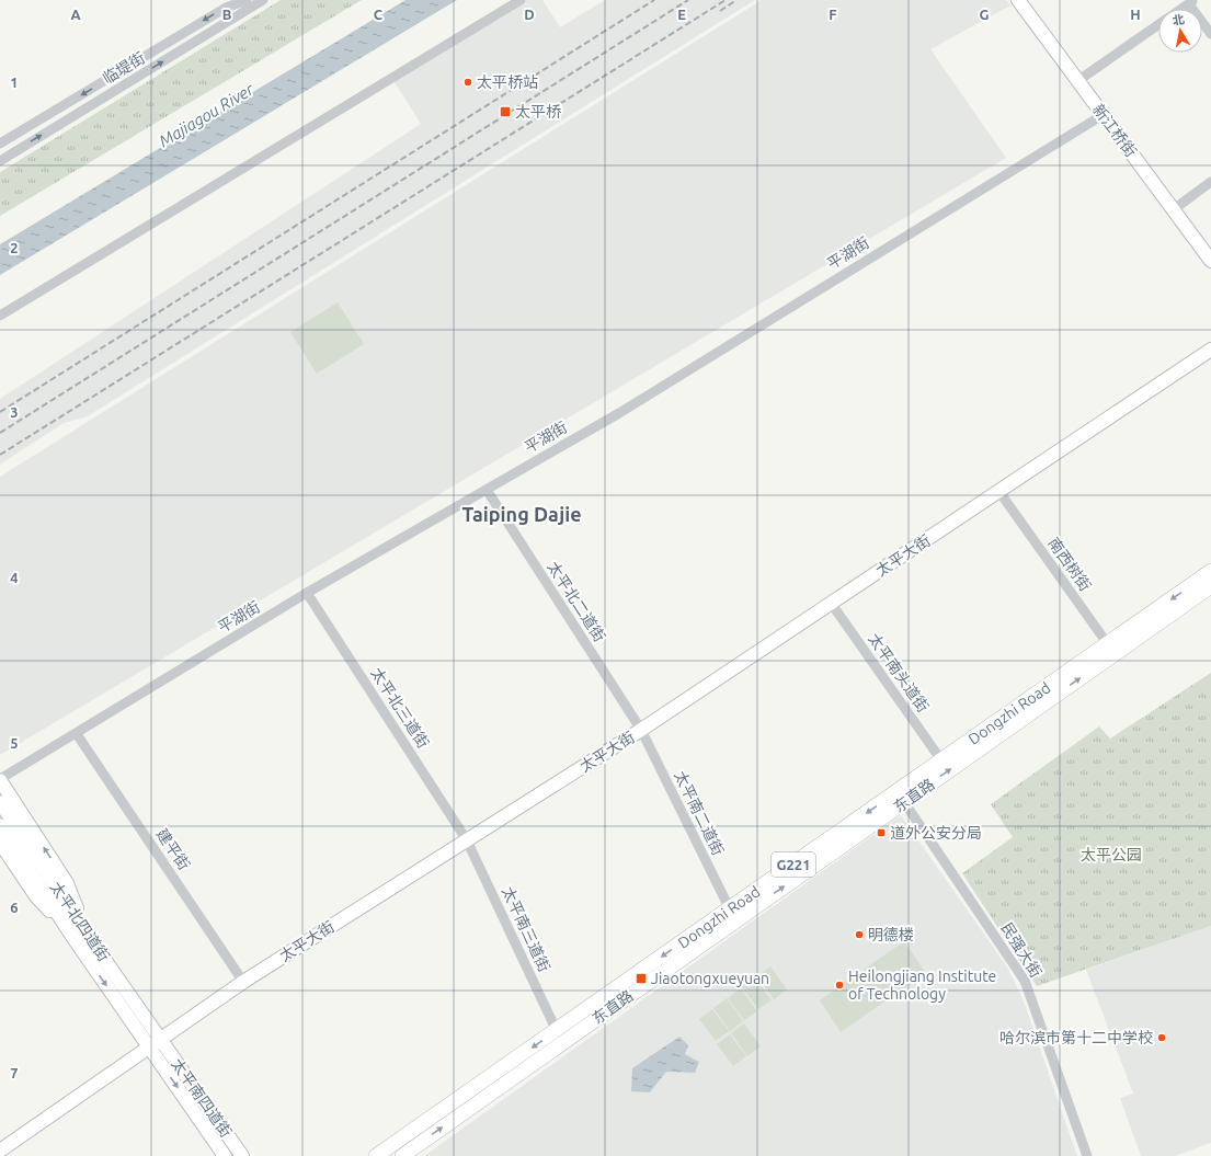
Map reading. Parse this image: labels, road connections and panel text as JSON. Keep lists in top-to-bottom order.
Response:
{
  "streets": {
    "highway": ["Dongzhi Road", "东直路", "G221"],
    "main road": [
      "新江桥街",
      "太平大街",
      "太平北四道街",
      "太平南四道街"
    ],
    "street": [
      "临堤街",
      "平湖街",
      "南西树街",
      "太平北二道街",
      "太平南头道街",
      "太平北三道街",
      "太平南二道街",
      "建平街",
      "太平南三道街",
      "民强大街"
    ]
  },
  "crossings": [
    ["新江桥街", "平湖街"],
    ["平湖街", "太平北二道街"],
    ["平湖街", "太平北三道街"],
    ["平湖街", "建平街"],
    ["太平大街", "南西树街"],
    ["太平大街", "太平北二道街"],
    ["太平大街", "太平南头道街"],
    ["太平大街", "太平北三道街"],
    ["太平大街", "太平南二道街"],
    ["太平大街", "建平街"],
    ["太平大街", "太平北四道街"],
    ["太平大街", "太平南三道街"],
    ["太平大街", "太平南四道街"],
    ["南西树街", "Dongzhi Road"],
    ["南西树街", "东直路"],
    ["太平北二道街", "太平南二道街"],
    ["太平南头道街", "Dongzhi Road"],
    ["太平北三道街", "太平南三道街"],
    ["Dongzhi Road", "东直路"],
    ["Dongzhi Road", "太平南二道街"],
    ["Dongzhi Road", "太平南三道街"],
    ["东直路", "民强大街"],
    ["太平北四道街", "太平南四道街"]
  ],
  "one_way": ["Dongzhi Road", "东直路"],
  "districts": ["Taiping Dajie"],
  "water": ["Majiagou River"],
  "parks": ["太平公园"],
  "places": {
    "other": [
      "太平桥站",
      "明德楼",
      "Heilongjiang Institute of Technology",
      "哈尔滨市第十二中学校"
    ],
    "transit": ["太平桥", "道外公安分局", "Jiaotongxueyuan"]
  },
  "north": "top",
  "grid": {
    "columns": [
      "A",
      "B",
      "C",
      "D",
      "E",
      "F",
      "G",
      "H"
    ],
    "rows": [
      "1",
      "2",
      "3",
      "4",
      "5",
      "6",
      "7"
    ]
  }
}
